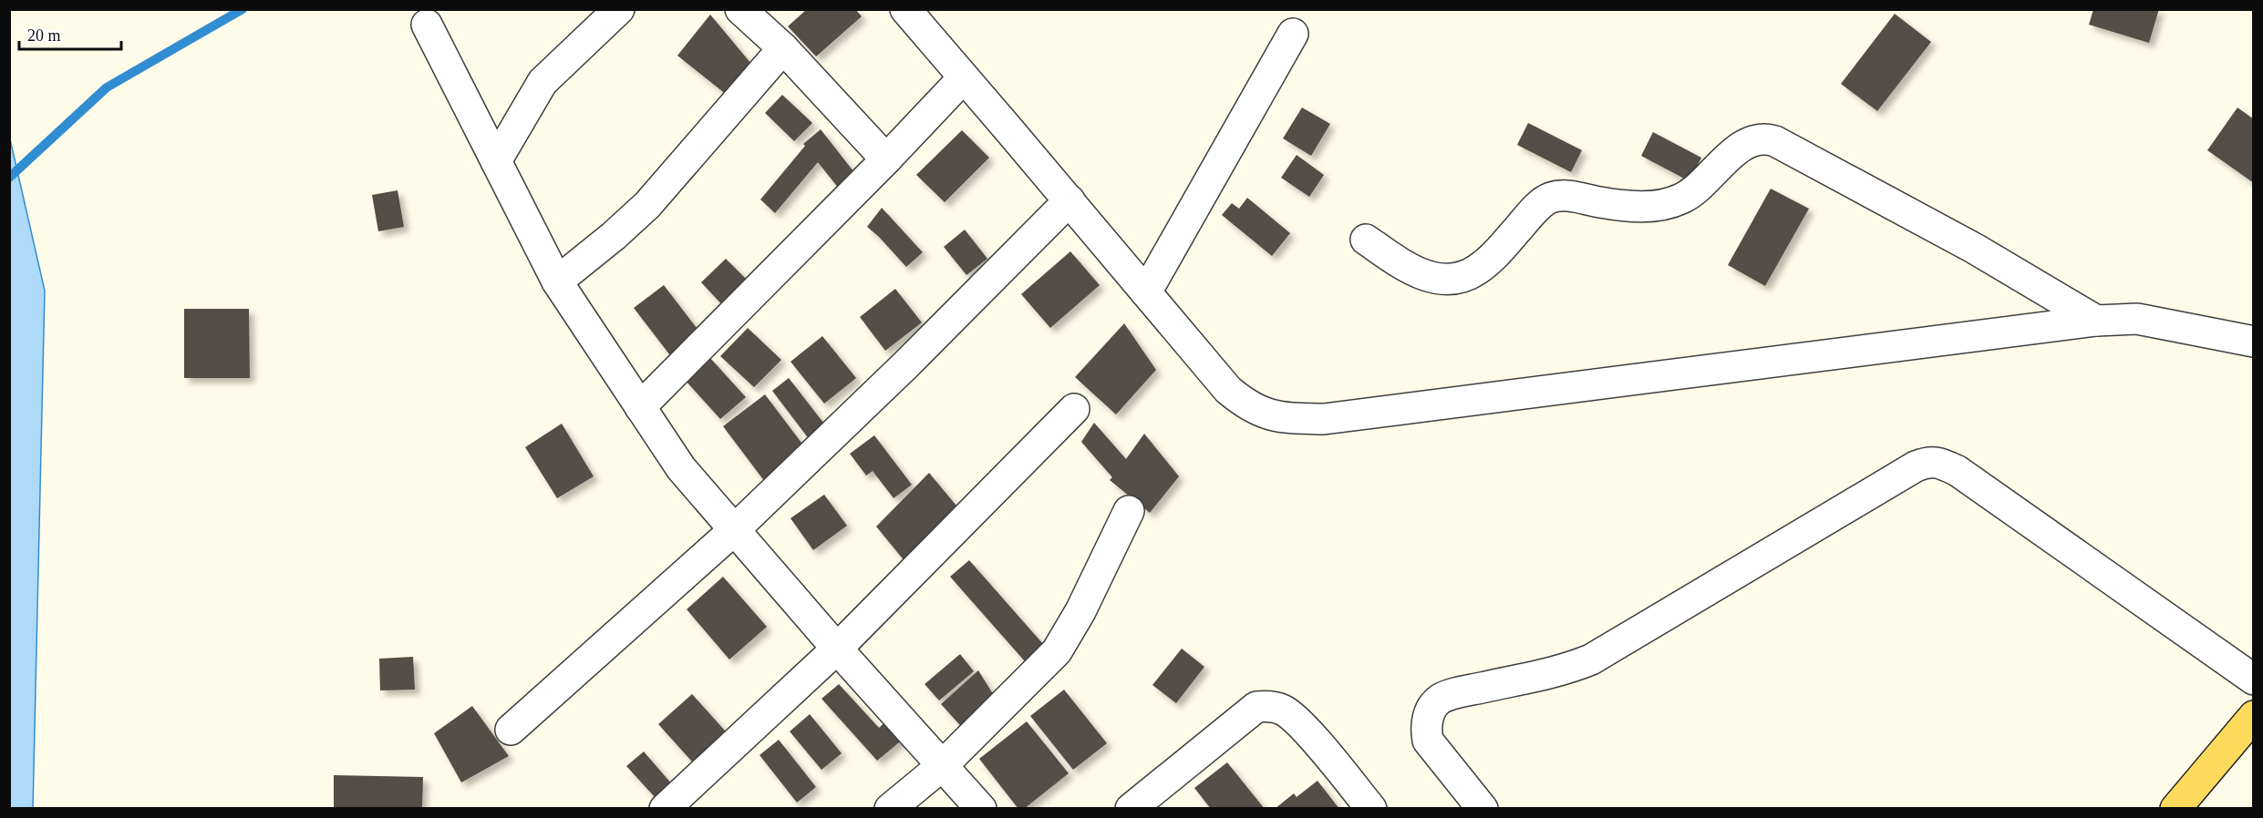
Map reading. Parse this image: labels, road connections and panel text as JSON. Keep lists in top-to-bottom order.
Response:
{
  "scale_bar": "20 m"
}
